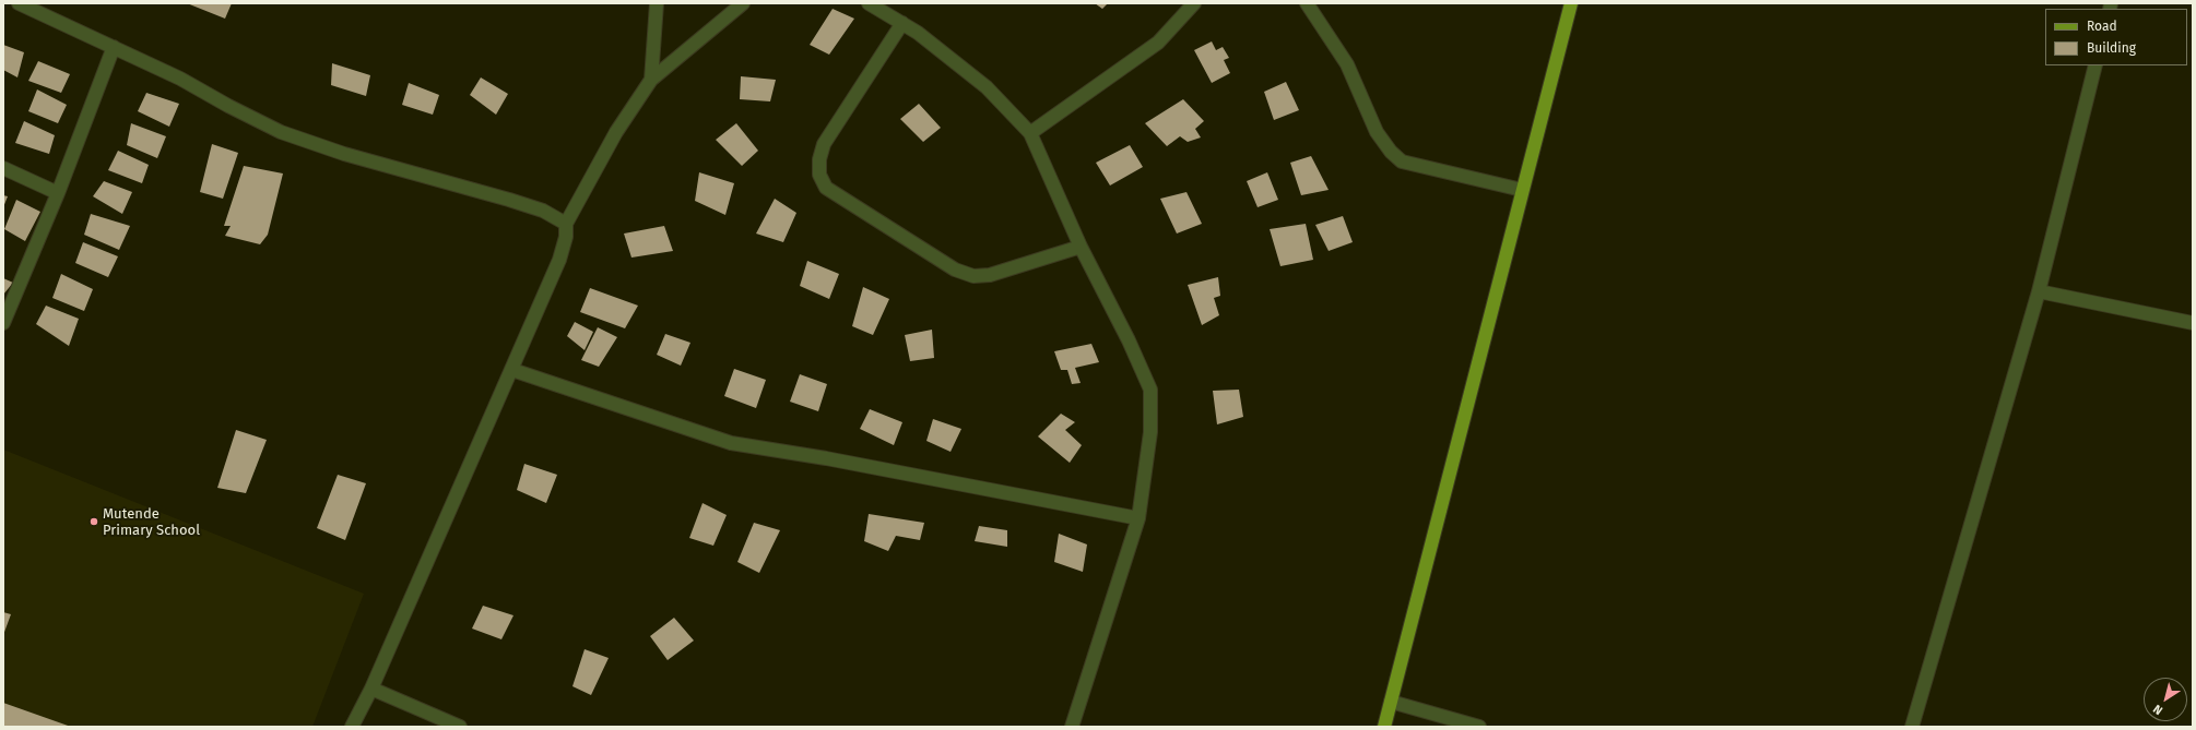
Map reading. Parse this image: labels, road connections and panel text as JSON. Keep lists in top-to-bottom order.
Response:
{
  "places": ["Mutende Primary School"],
  "legend": ["Road", "Building"],
  "north": "bottom left"
}
